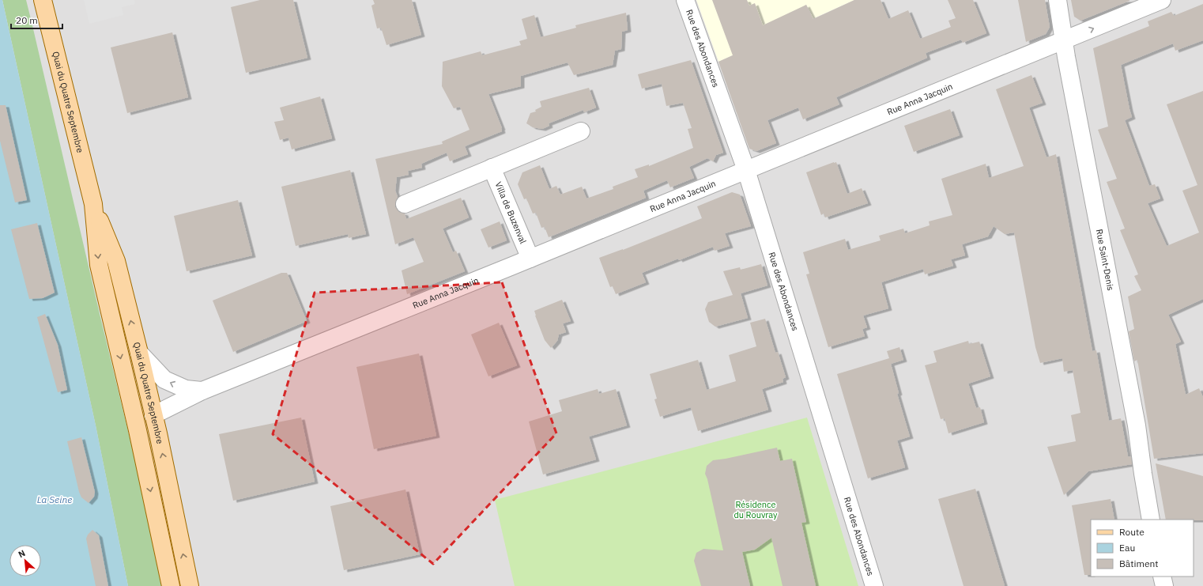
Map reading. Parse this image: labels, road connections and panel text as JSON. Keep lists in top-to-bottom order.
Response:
{
  "streets": {
    "main road": ["Quai du Quatre Septembre"],
    "street": [
      "Rue des Abondances",
      "Rue Anna Jacquin",
      "Villa de Buzenval",
      "Rue Saint-Denis"
    ]
  },
  "crossings": [
    ["Rue des Abondances", "Rue Anna Jacquin"],
    ["Rue Anna Jacquin", "Quai du Quatre Septembre"],
    ["Rue Anna Jacquin", "Villa de Buzenval"],
    ["Rue Anna Jacquin", "Rue Saint-Denis"]
  ],
  "water": ["La Seine"],
  "parks": ["Résidence du Rouvray"],
  "legend": ["Route", "Eau", "Bâtiment"],
  "scale_bar": "20 m",
  "north": "top left"
}
